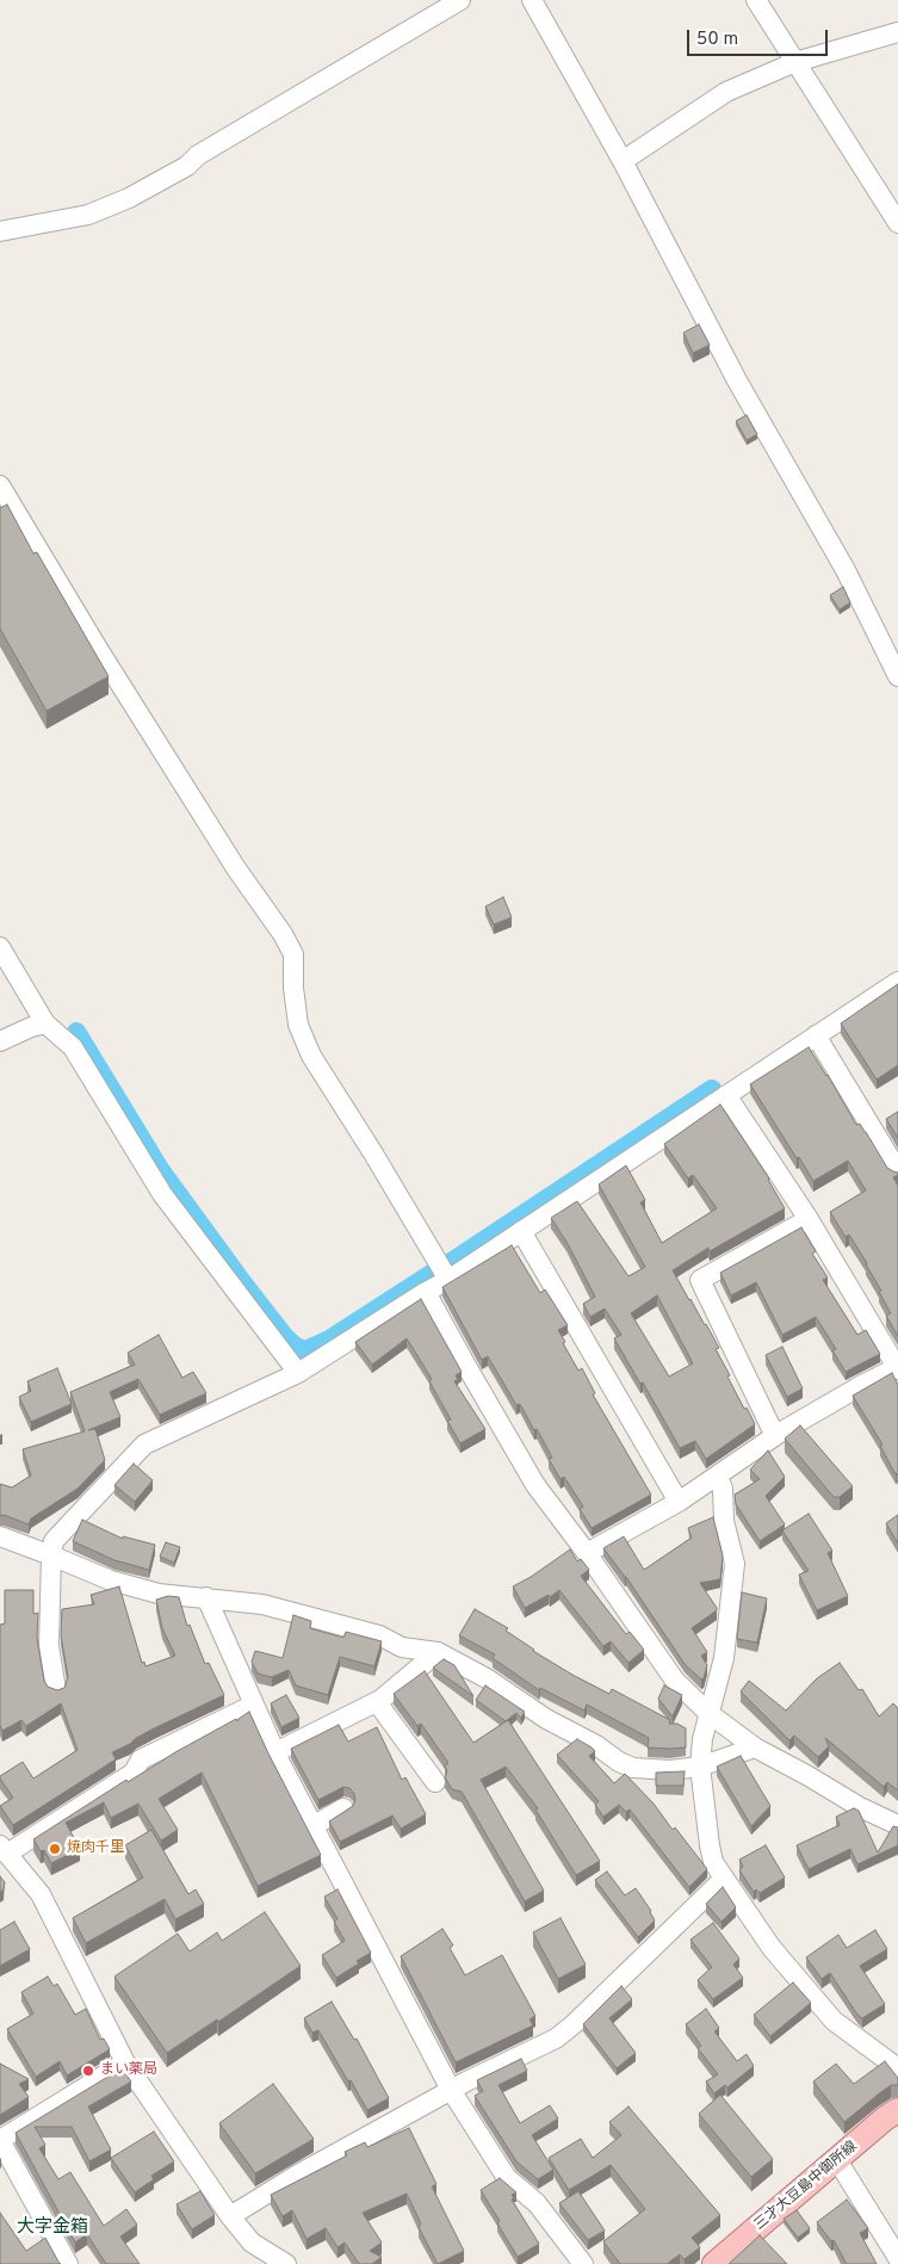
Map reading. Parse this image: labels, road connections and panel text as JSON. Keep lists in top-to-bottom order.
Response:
{
  "streets": {
    "main road": ["三才大豆島中御所線"]
  },
  "districts": ["大字金箱"],
  "places": ["焼肉千里", "まい薬局"],
  "scale_bar": "50 m"
}
